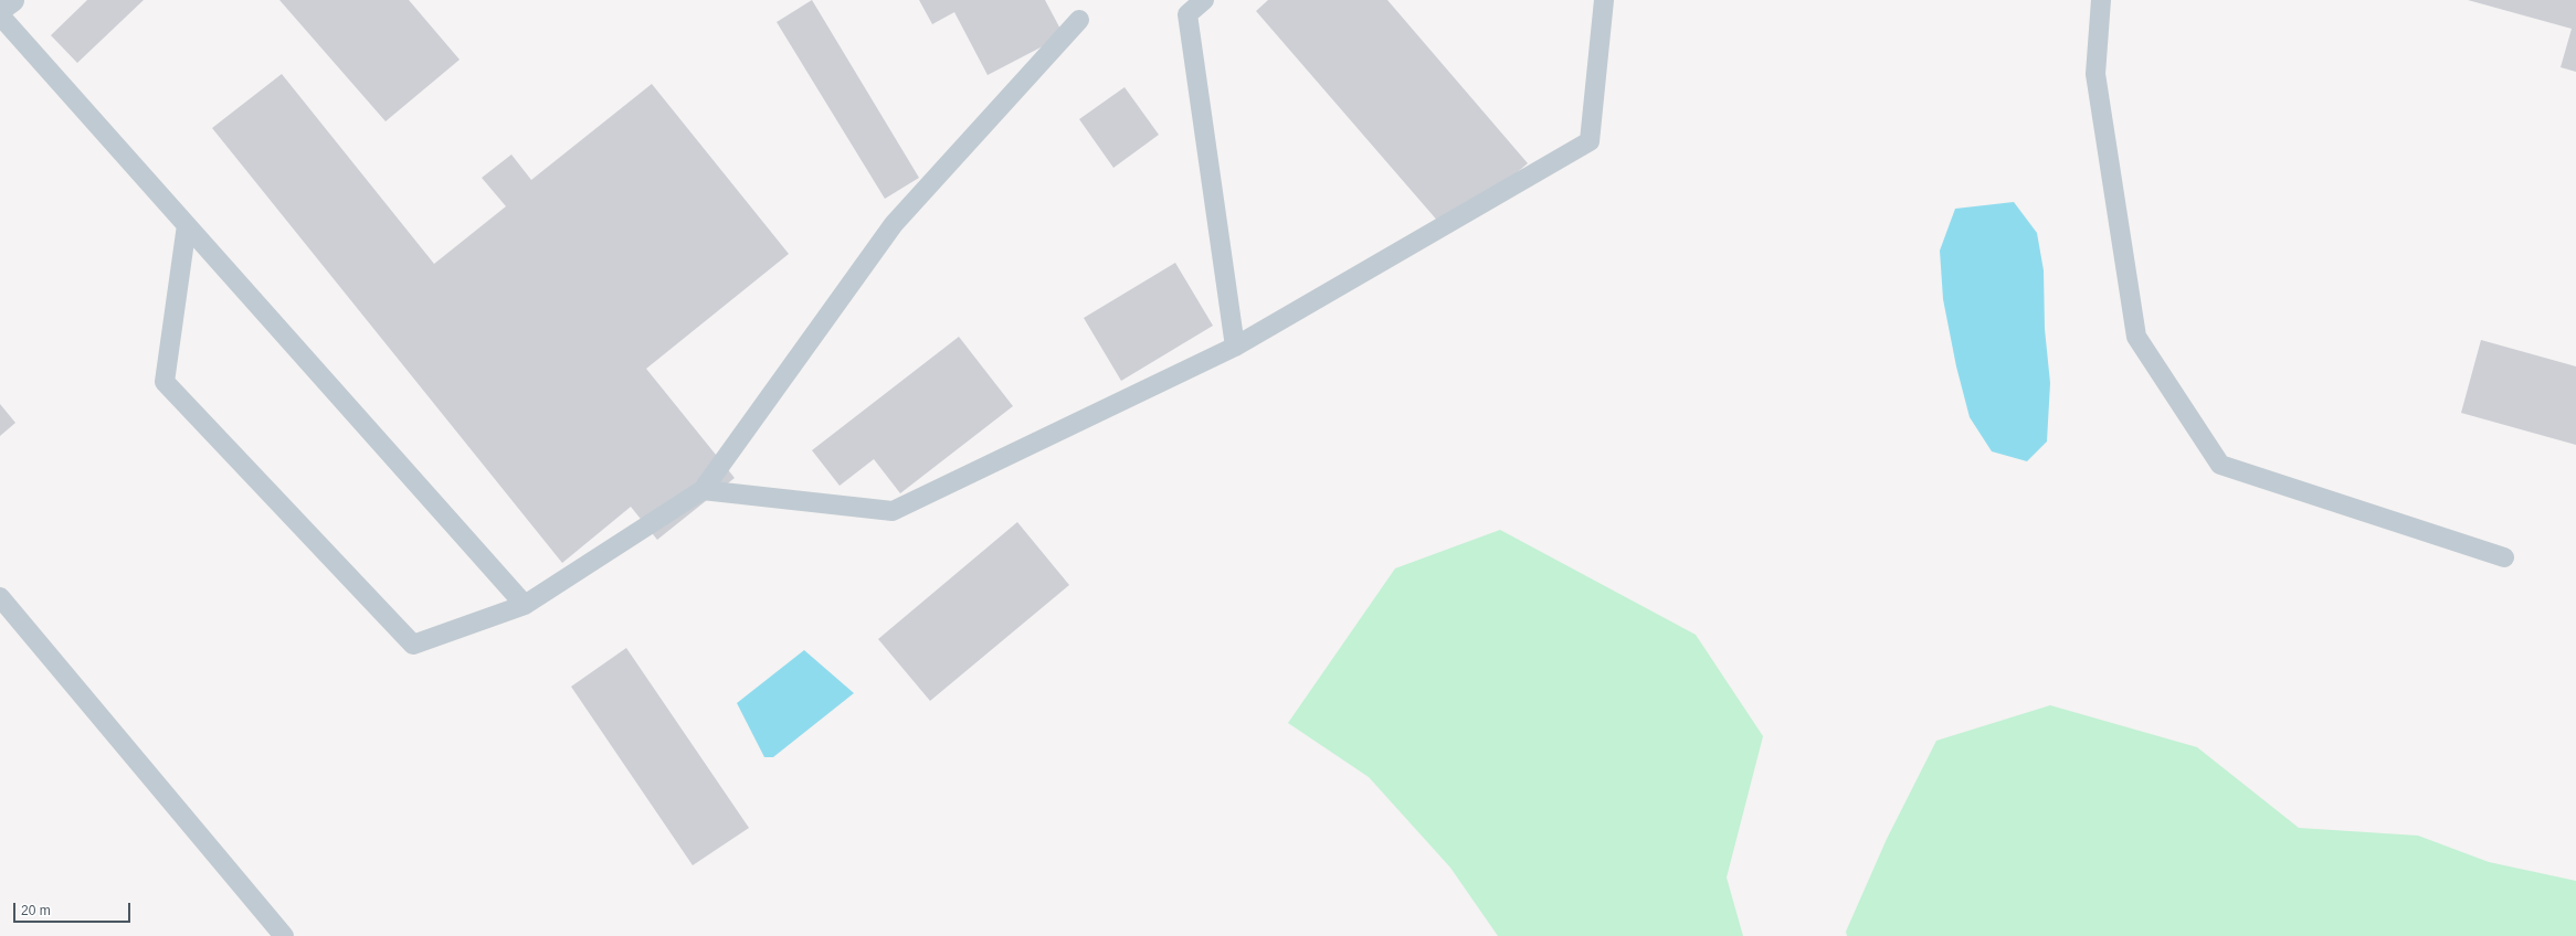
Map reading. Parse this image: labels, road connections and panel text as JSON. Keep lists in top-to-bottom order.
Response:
{
  "scale_bar": "20 m"
}
